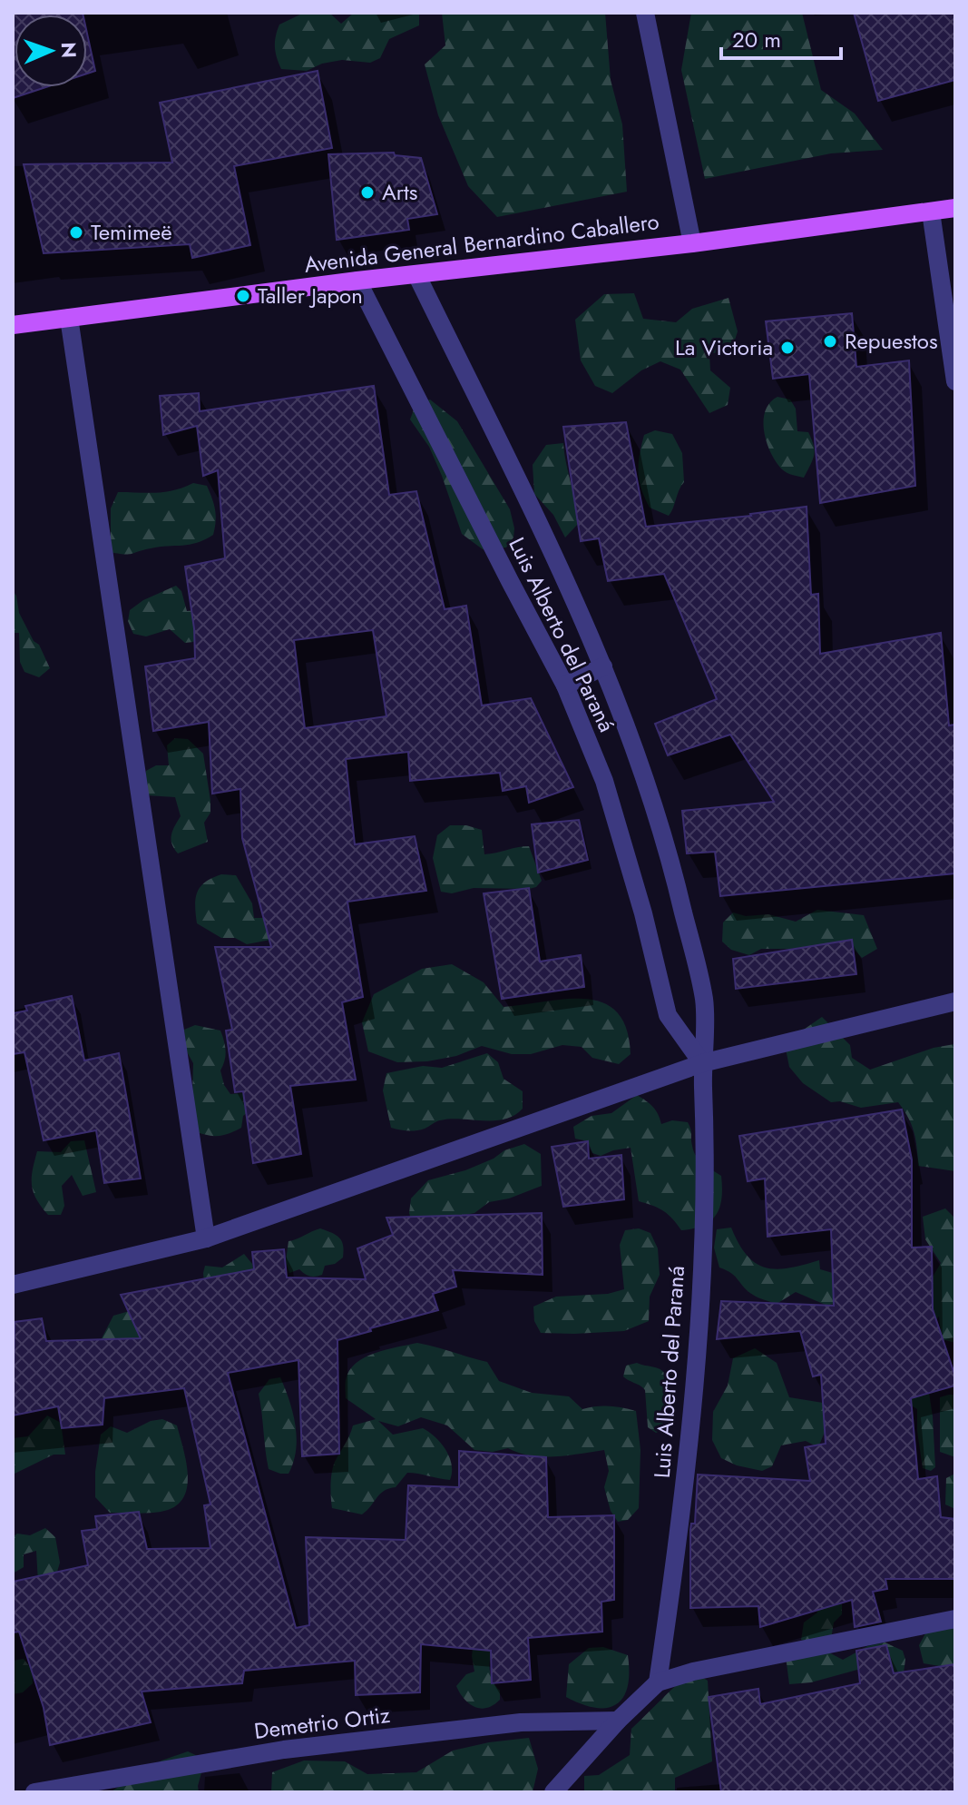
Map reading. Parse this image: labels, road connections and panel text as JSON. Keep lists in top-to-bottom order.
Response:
{
  "streets": {
    "main road": ["Avenida General Bernardino Caballero"],
    "street": ["Luis Alberto del Paraná", "Demetrio Ortiz"]
  },
  "crossings": [
    ["Avenida General Bernardino Caballero", "Luis Alberto del Paraná"]
  ],
  "places": [
    "Arts",
    "Temimeë",
    "Taller Japon",
    "Repuestos",
    "La Victoria"
  ],
  "scale_bar": "20 m",
  "north": "right"
}
